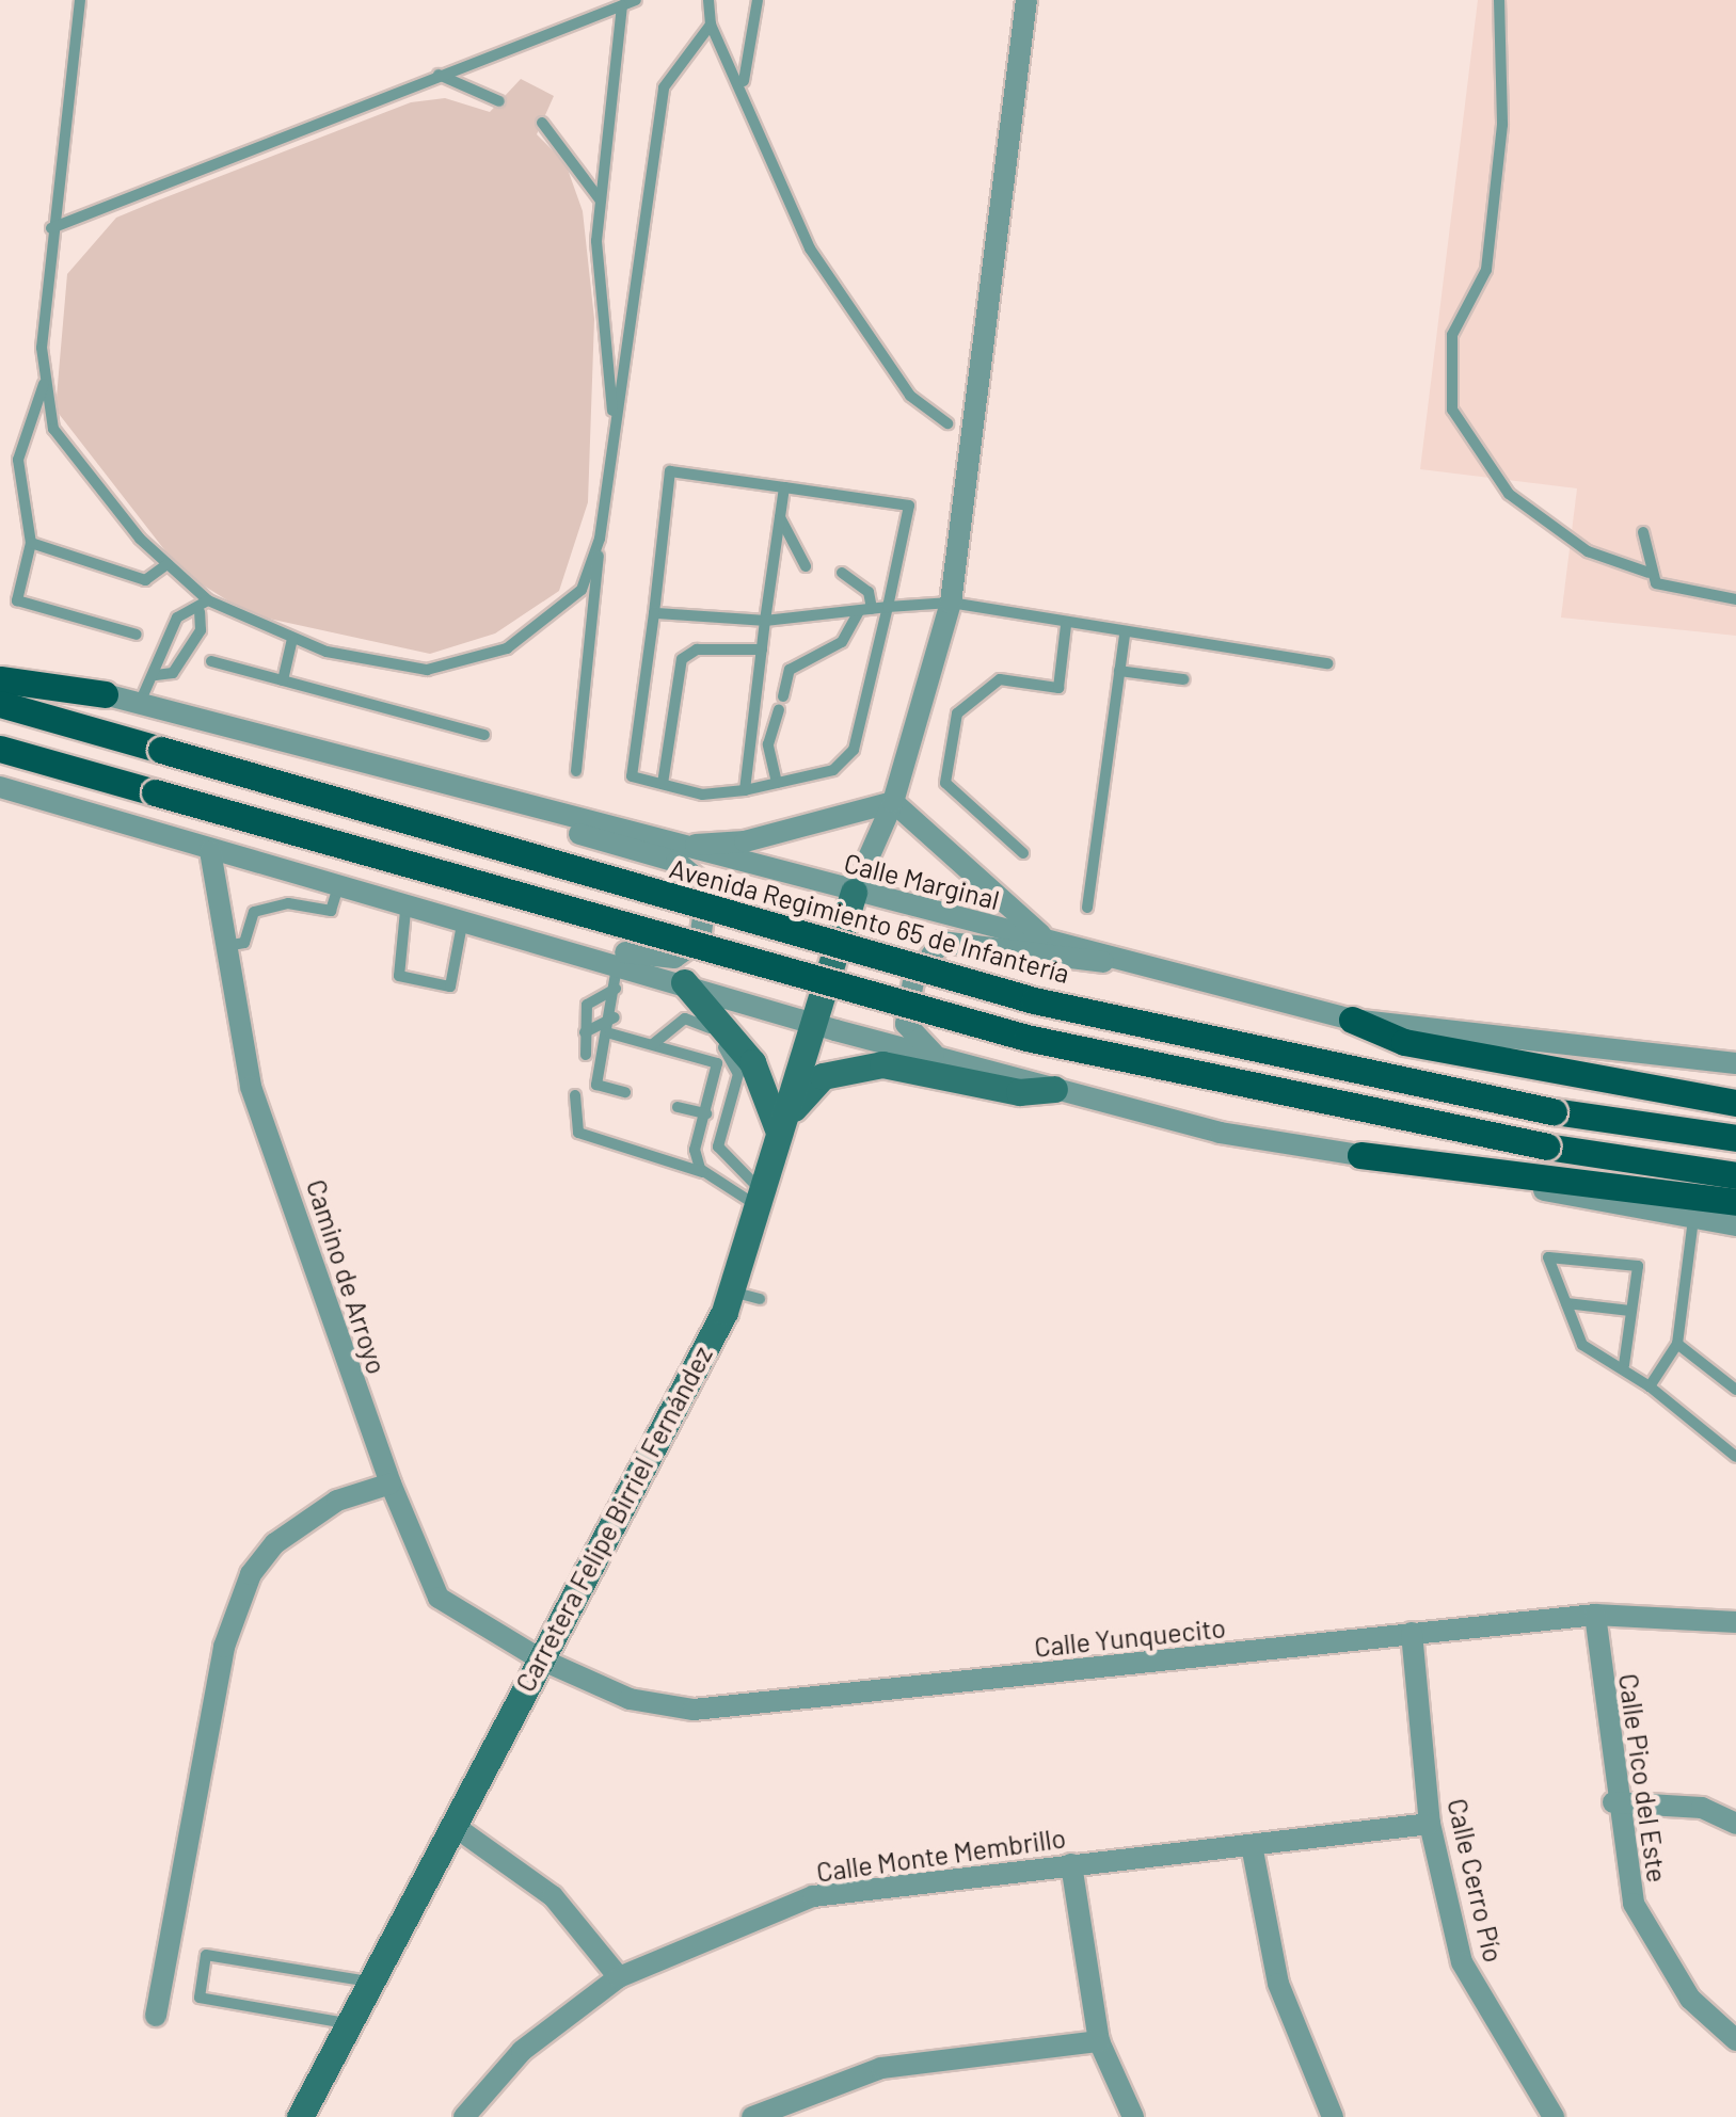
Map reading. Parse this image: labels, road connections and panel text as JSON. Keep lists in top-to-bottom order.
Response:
{
  "streets": {
    "main road": ["Avenida Regimiento 65 de Infantería"],
    "street": [
      "Calle Marginal",
      "Camino de Arroyo",
      "Carretera Felipe Birriel Fernández",
      "Calle Yunquecito",
      "Calle Pico del Este",
      "Calle Monte Membrillo",
      "Calle Cerro Pío"
    ]
  },
  "crossings": [
    ["Calle Marginal", "Carretera Felipe Birriel Fernández"],
    ["Camino de Arroyo", "Carretera Felipe Birriel Fernández"],
    ["Camino de Arroyo", "Calle Yunquecito"],
    ["Carretera Felipe Birriel Fernández", "Calle Yunquecito"],
    ["Calle Yunquecito", "Calle Pico del Este"],
    ["Calle Yunquecito", "Calle Cerro Pío"],
    ["Calle Monte Membrillo", "Calle Cerro Pío"]
  ]
}
